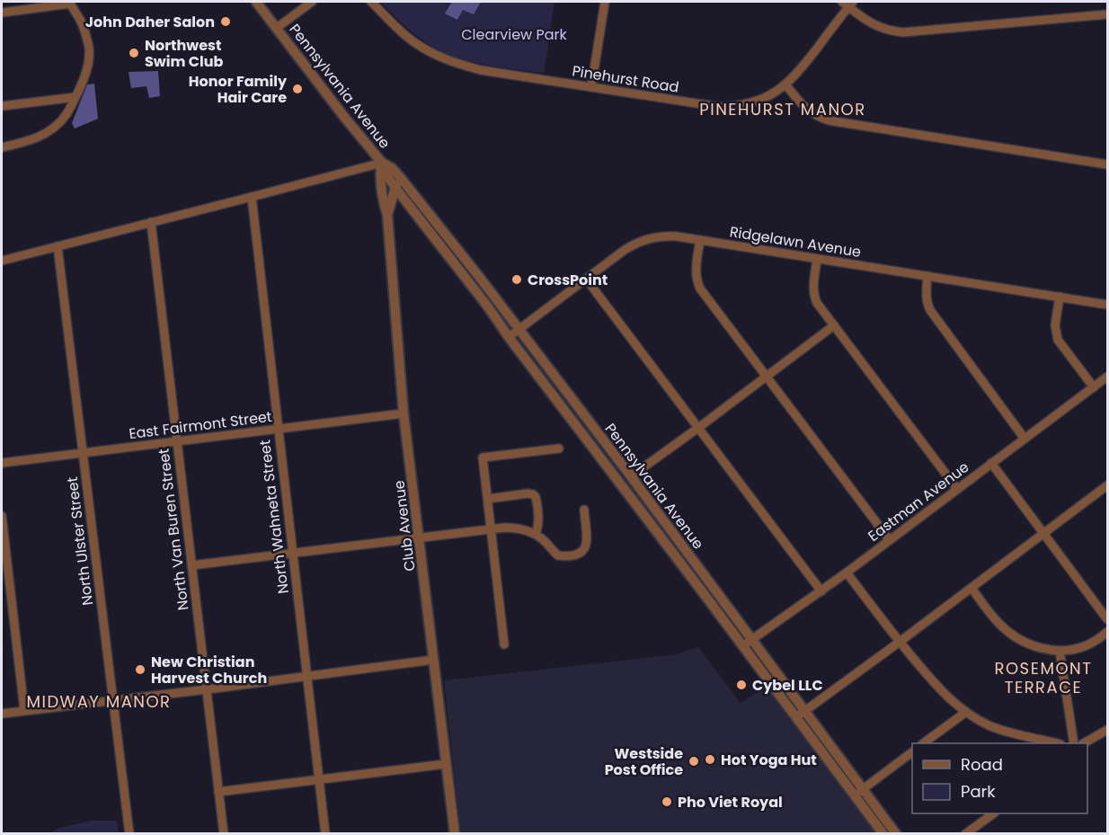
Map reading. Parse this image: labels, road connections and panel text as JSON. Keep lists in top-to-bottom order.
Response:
{
  "streets": {
    "street": [
      "Pinehurst Road",
      "Pennsylvania Avenue",
      "Ridgelawn Avenue",
      "East Fairmont Street",
      "Eastman Avenue",
      "North Wahneta Street",
      "Club Avenue",
      "North Van Buren Street",
      "North Ulster Street"
    ]
  },
  "crossings": [
    ["Pennsylvania Avenue", "Ridgelawn Avenue"],
    ["Pennsylvania Avenue", "Eastman Avenue"],
    ["Pennsylvania Avenue", "Club Avenue"],
    ["East Fairmont Street", "North Wahneta Street"],
    ["East Fairmont Street", "Club Avenue"],
    ["East Fairmont Street", "North Van Buren Street"],
    ["East Fairmont Street", "North Ulster Street"]
  ],
  "districts": ["PINEHURST MANOR", "ROSEMONT TERRACE", "MIDWAY MANOR"],
  "parks": ["Clearview Park"],
  "places": [
    "John Daher Salon",
    "Northwest Swim Club",
    "Honor Family Hair Care",
    "CrossPoint",
    "New Christian Harvest Church",
    "Cybel LLC",
    "Hot Yoga Hut",
    "Westside Post Office",
    "Pho Viet Royal"
  ],
  "legend": ["Road", "Park"]
}
